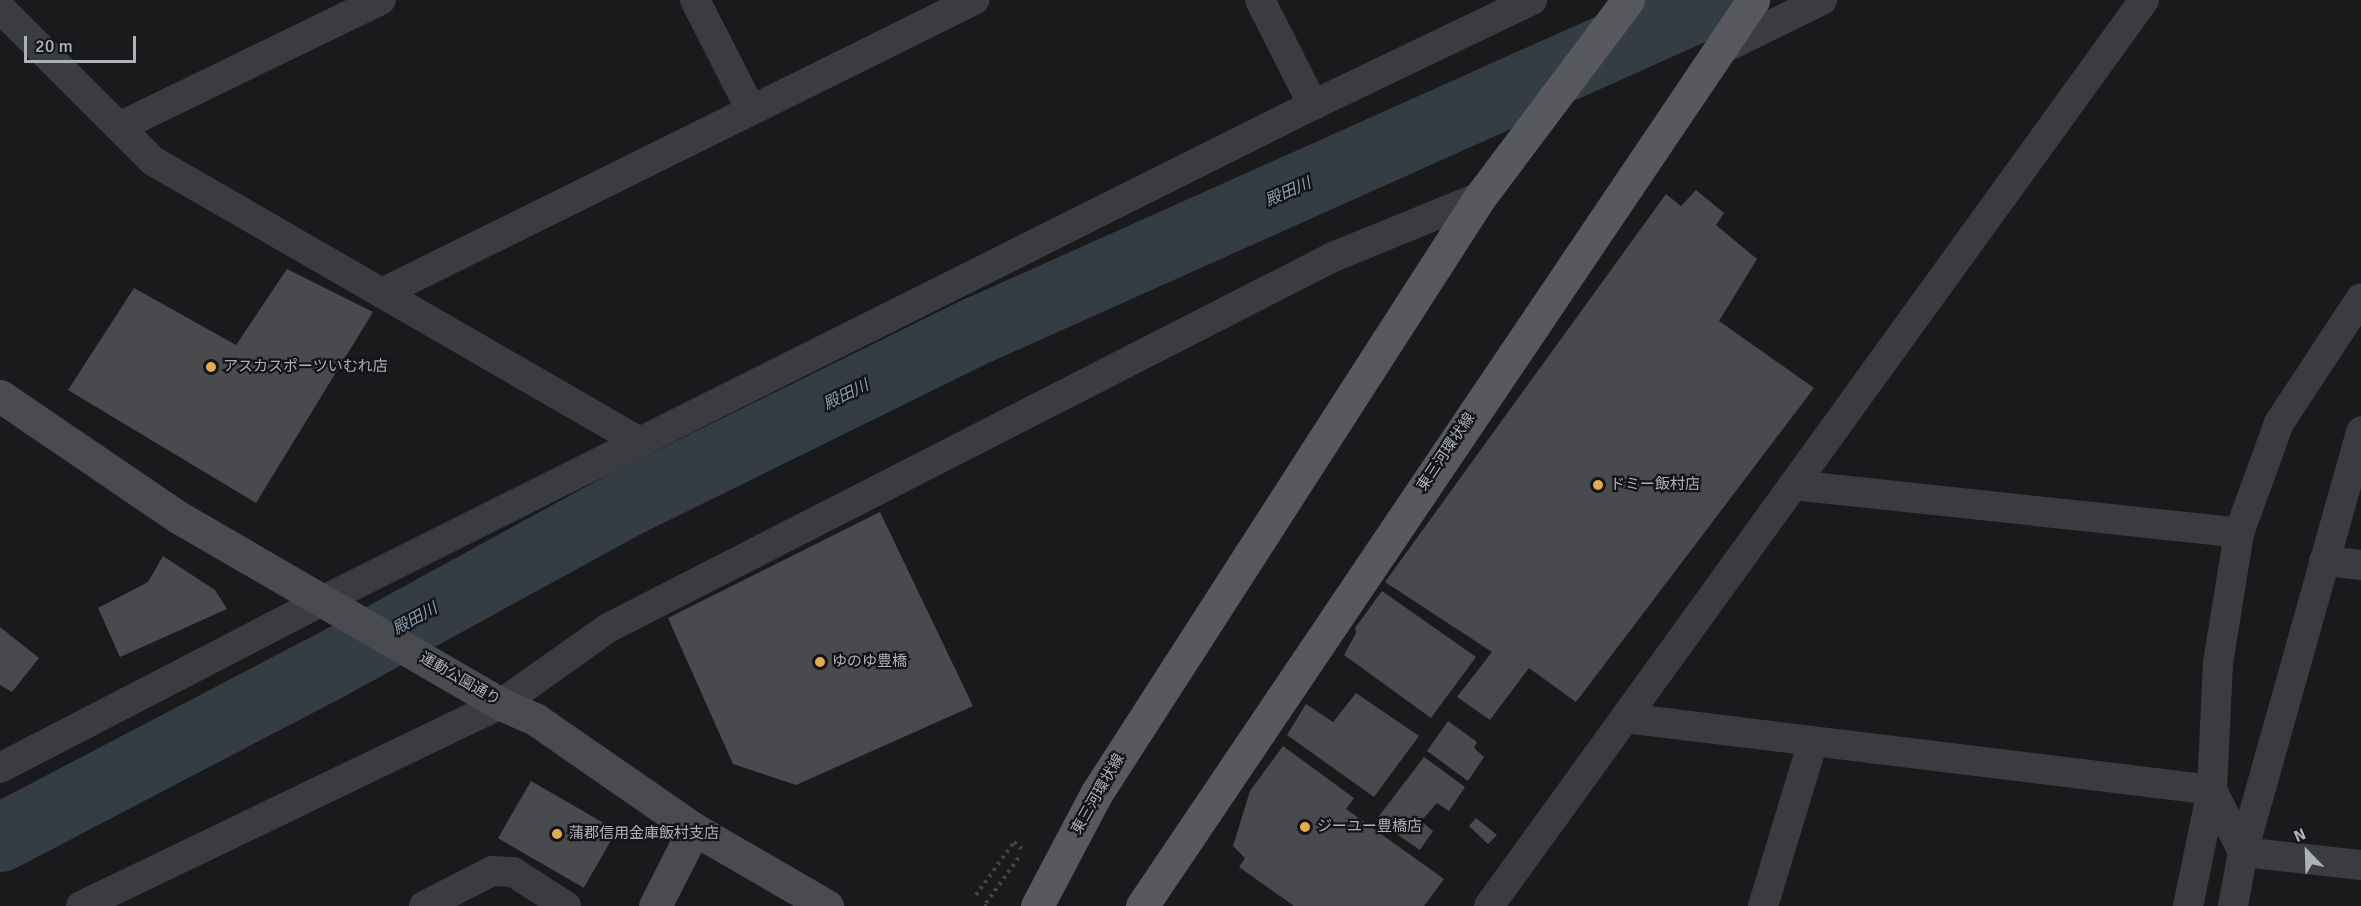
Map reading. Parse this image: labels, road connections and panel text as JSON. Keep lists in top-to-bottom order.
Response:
{
  "streets": {
    "main road": ["東三河環状線"],
    "street": ["運動公園通り"]
  },
  "water": ["殿田川"],
  "places": [
    "アスカスポーツいむれ店",
    "ドミー飯村店",
    "ゆのゆ豊橋",
    "ジーユー豊橋店",
    "蒲郡信用金庫飯村支店"
  ],
  "scale_bar": "20 m",
  "north": "top left"
}
